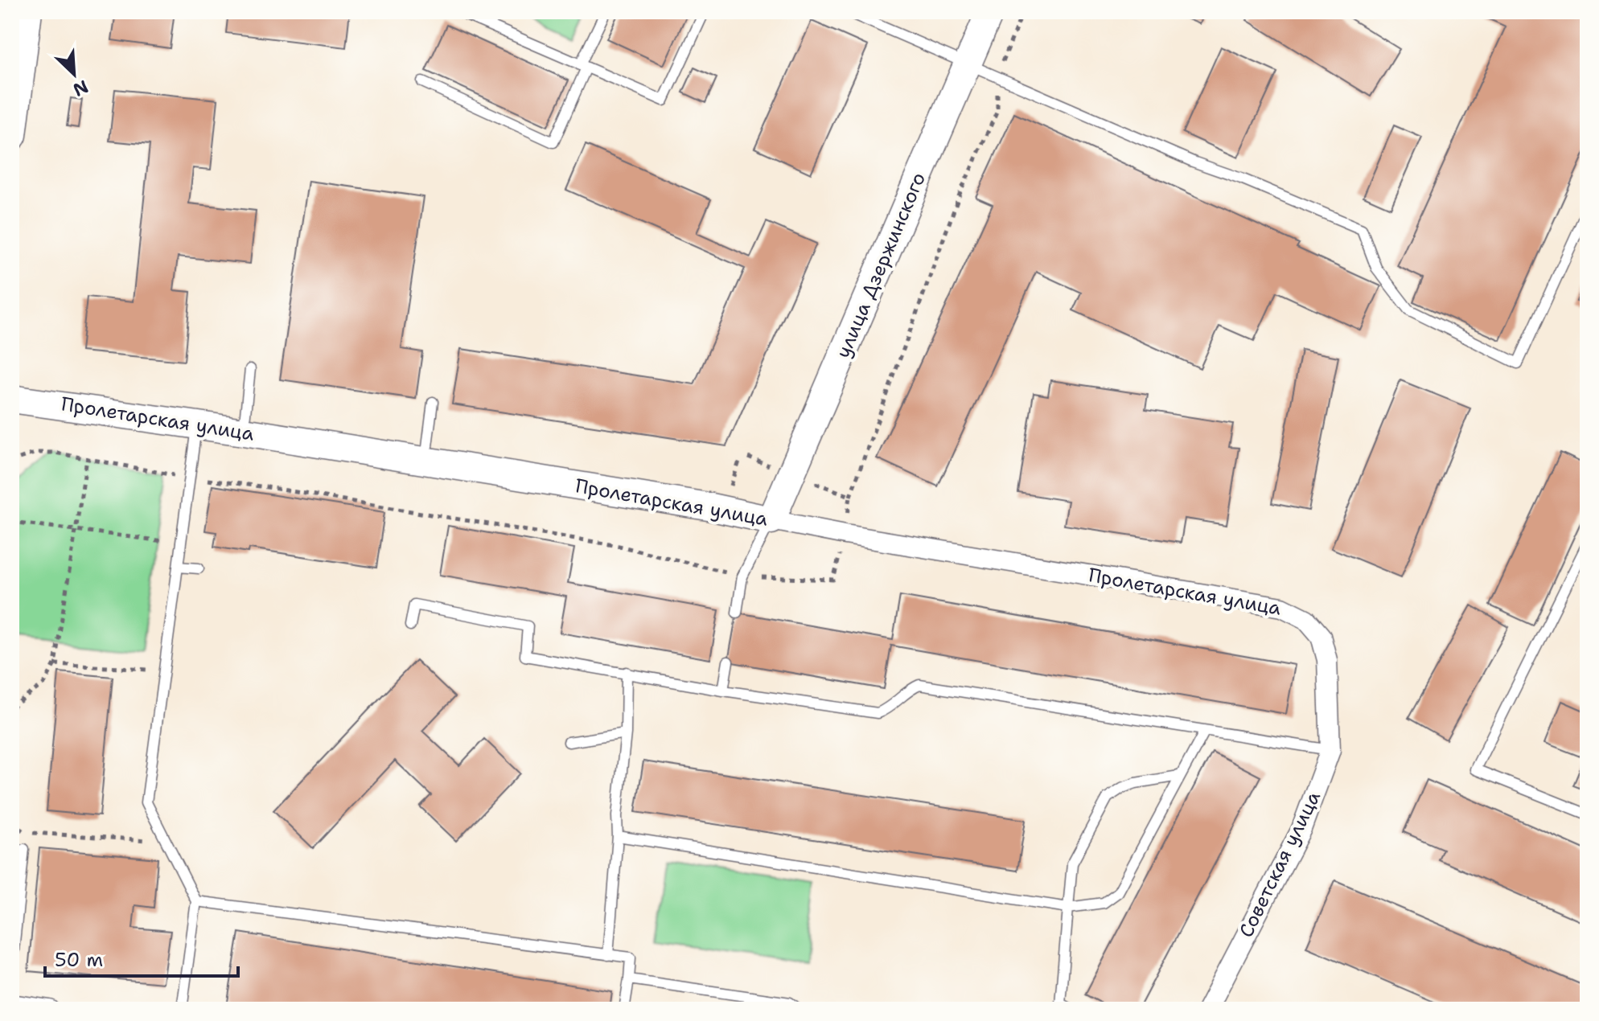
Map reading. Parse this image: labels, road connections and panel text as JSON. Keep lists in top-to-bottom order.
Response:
{
  "streets": {
    "street": ["улица Дзержинского", "Пролетарская улица", "Советская улица"]
  },
  "crossings": [
    ["улица Дзержинского", "Пролетарская улица"],
    ["Пролетарская улица", "Советская улица"]
  ],
  "scale_bar": "50 m",
  "north": "bottom right"
}
